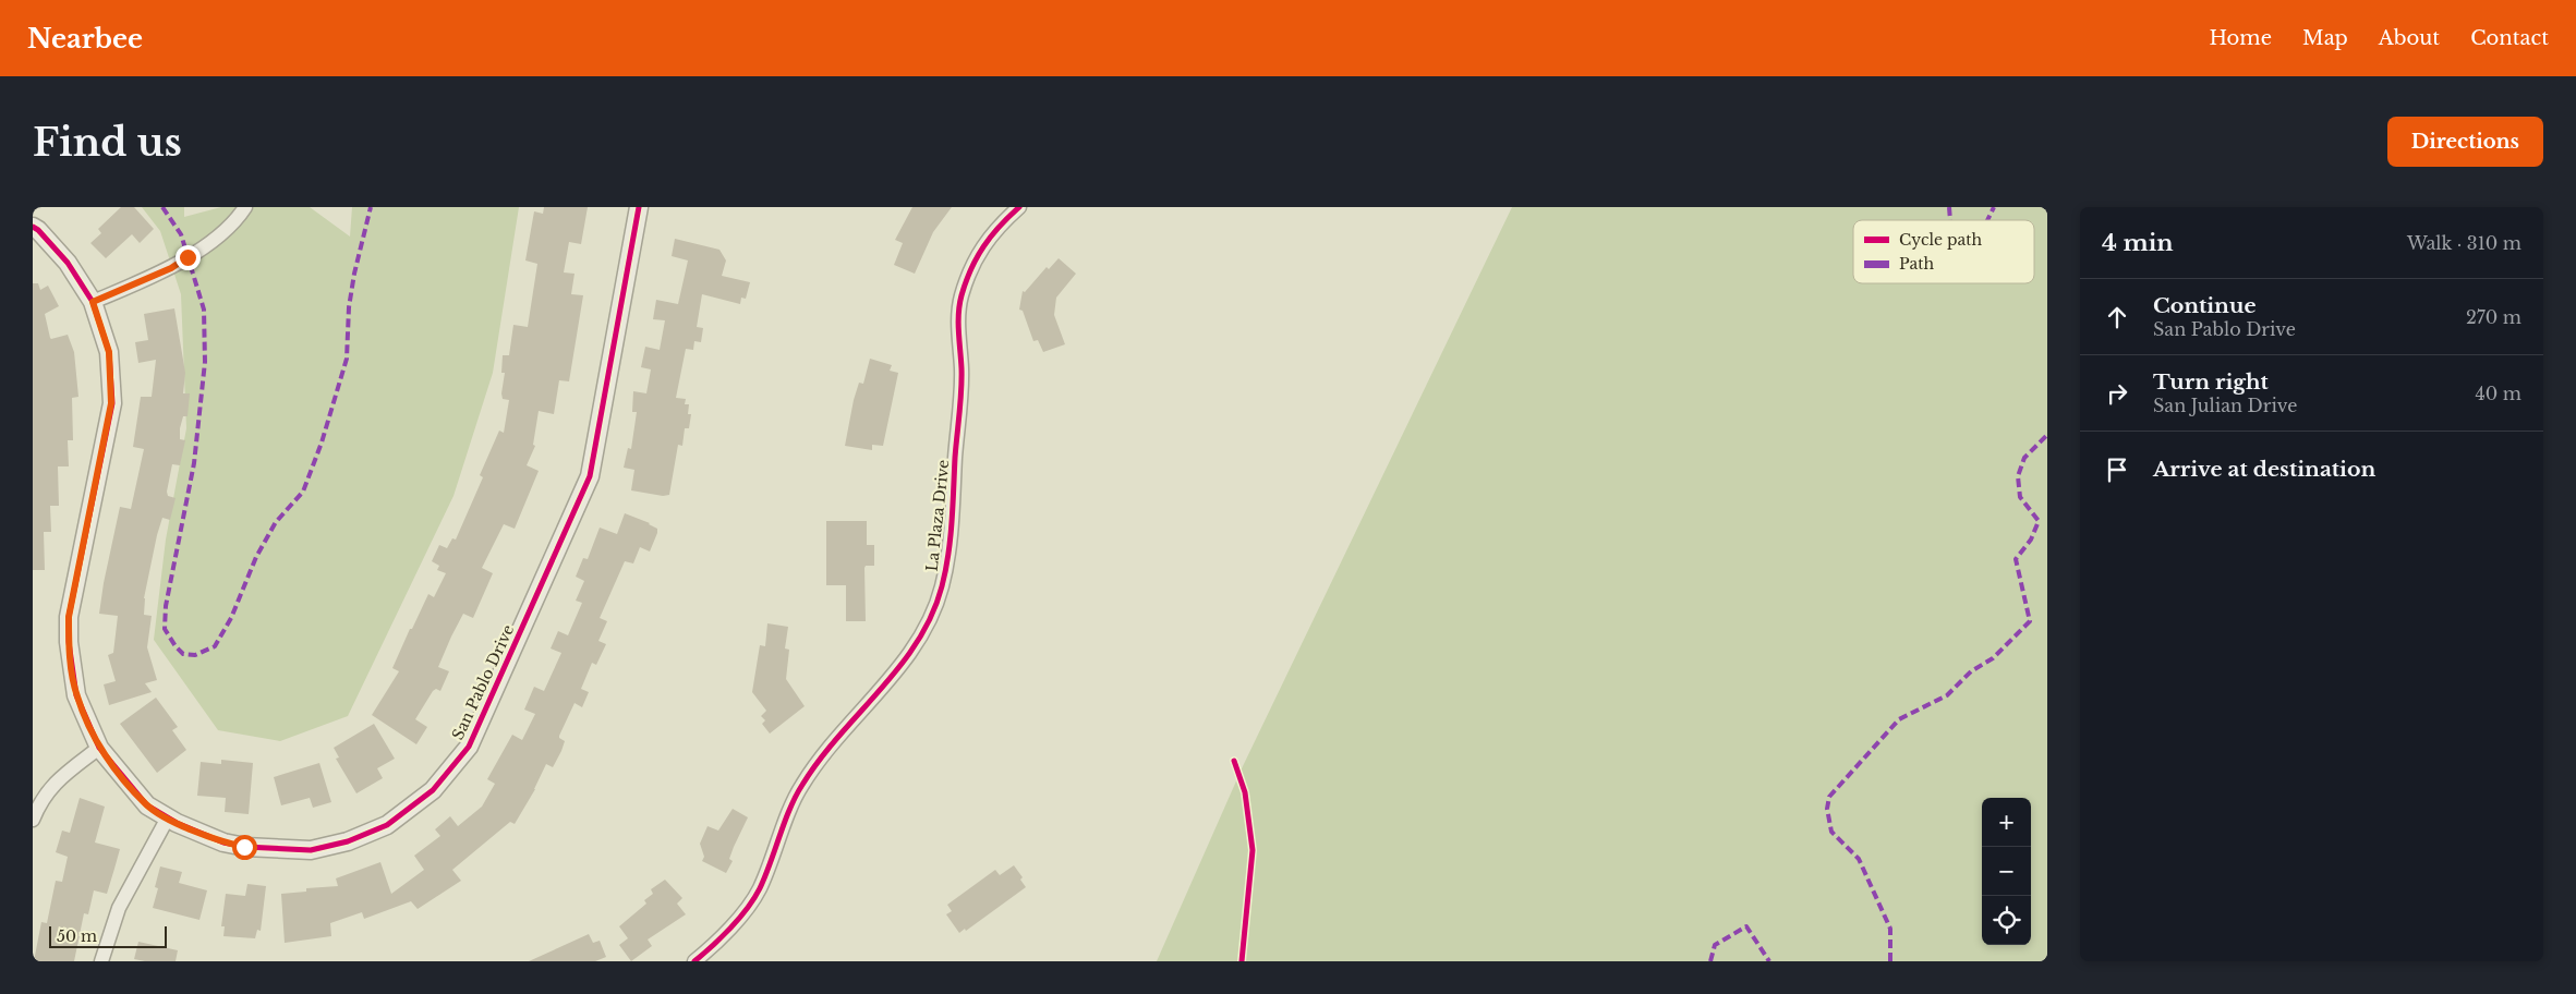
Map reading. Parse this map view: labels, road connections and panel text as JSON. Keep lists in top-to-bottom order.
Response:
{
  "streets": {
    "street": ["La Plaza Drive", "San Pablo Drive"]
  },
  "legend": ["Cycle path", "Path"],
  "scale_bar": "50 m",
  "page": {
    "header": "Nearbee",
    "nav": [
      "Home",
      "Map",
      "About",
      "Contact"
    ],
    "buttons": "Directions",
    "title": "Find us",
    "heading": ["4 min", "Walk · 310 m"],
    "list": [
      ["Continue", "San Pablo Drive", "270 m"],
      ["Turn right", "San Julian Drive", "40 m"],
      "Arrive at destination"
    ],
    "map_buttons": ["+", "−"],
    "scale": "50 m"
  }
}
